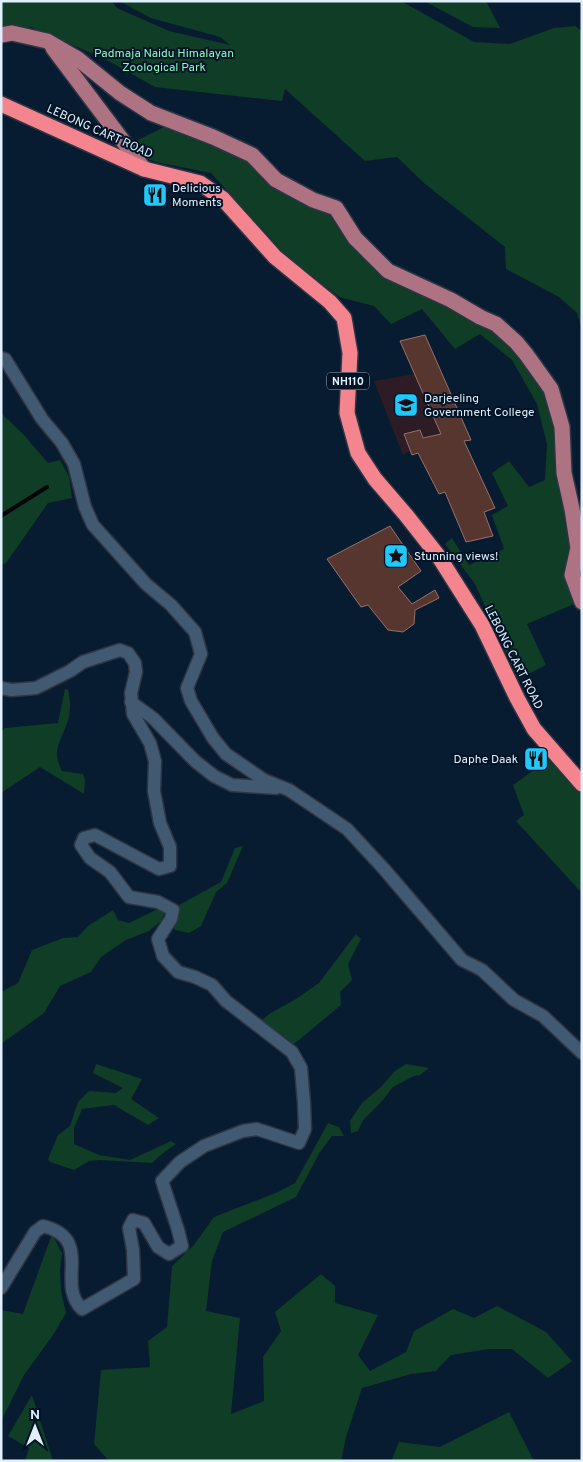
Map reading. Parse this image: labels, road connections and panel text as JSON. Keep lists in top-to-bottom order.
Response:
{
  "streets": {
    "highway": ["LEBONG CART ROAD", "NH110"]
  },
  "parks": ["Padmaja Naidu Himalayan Zoological Park"],
  "places": {
    "restaurant": ["Delicious Moments", "Daphe Daak"],
    "school or university": ["Darjeeling Government College"],
    "place": ["Stunning views!"]
  },
  "north": "top"
}
